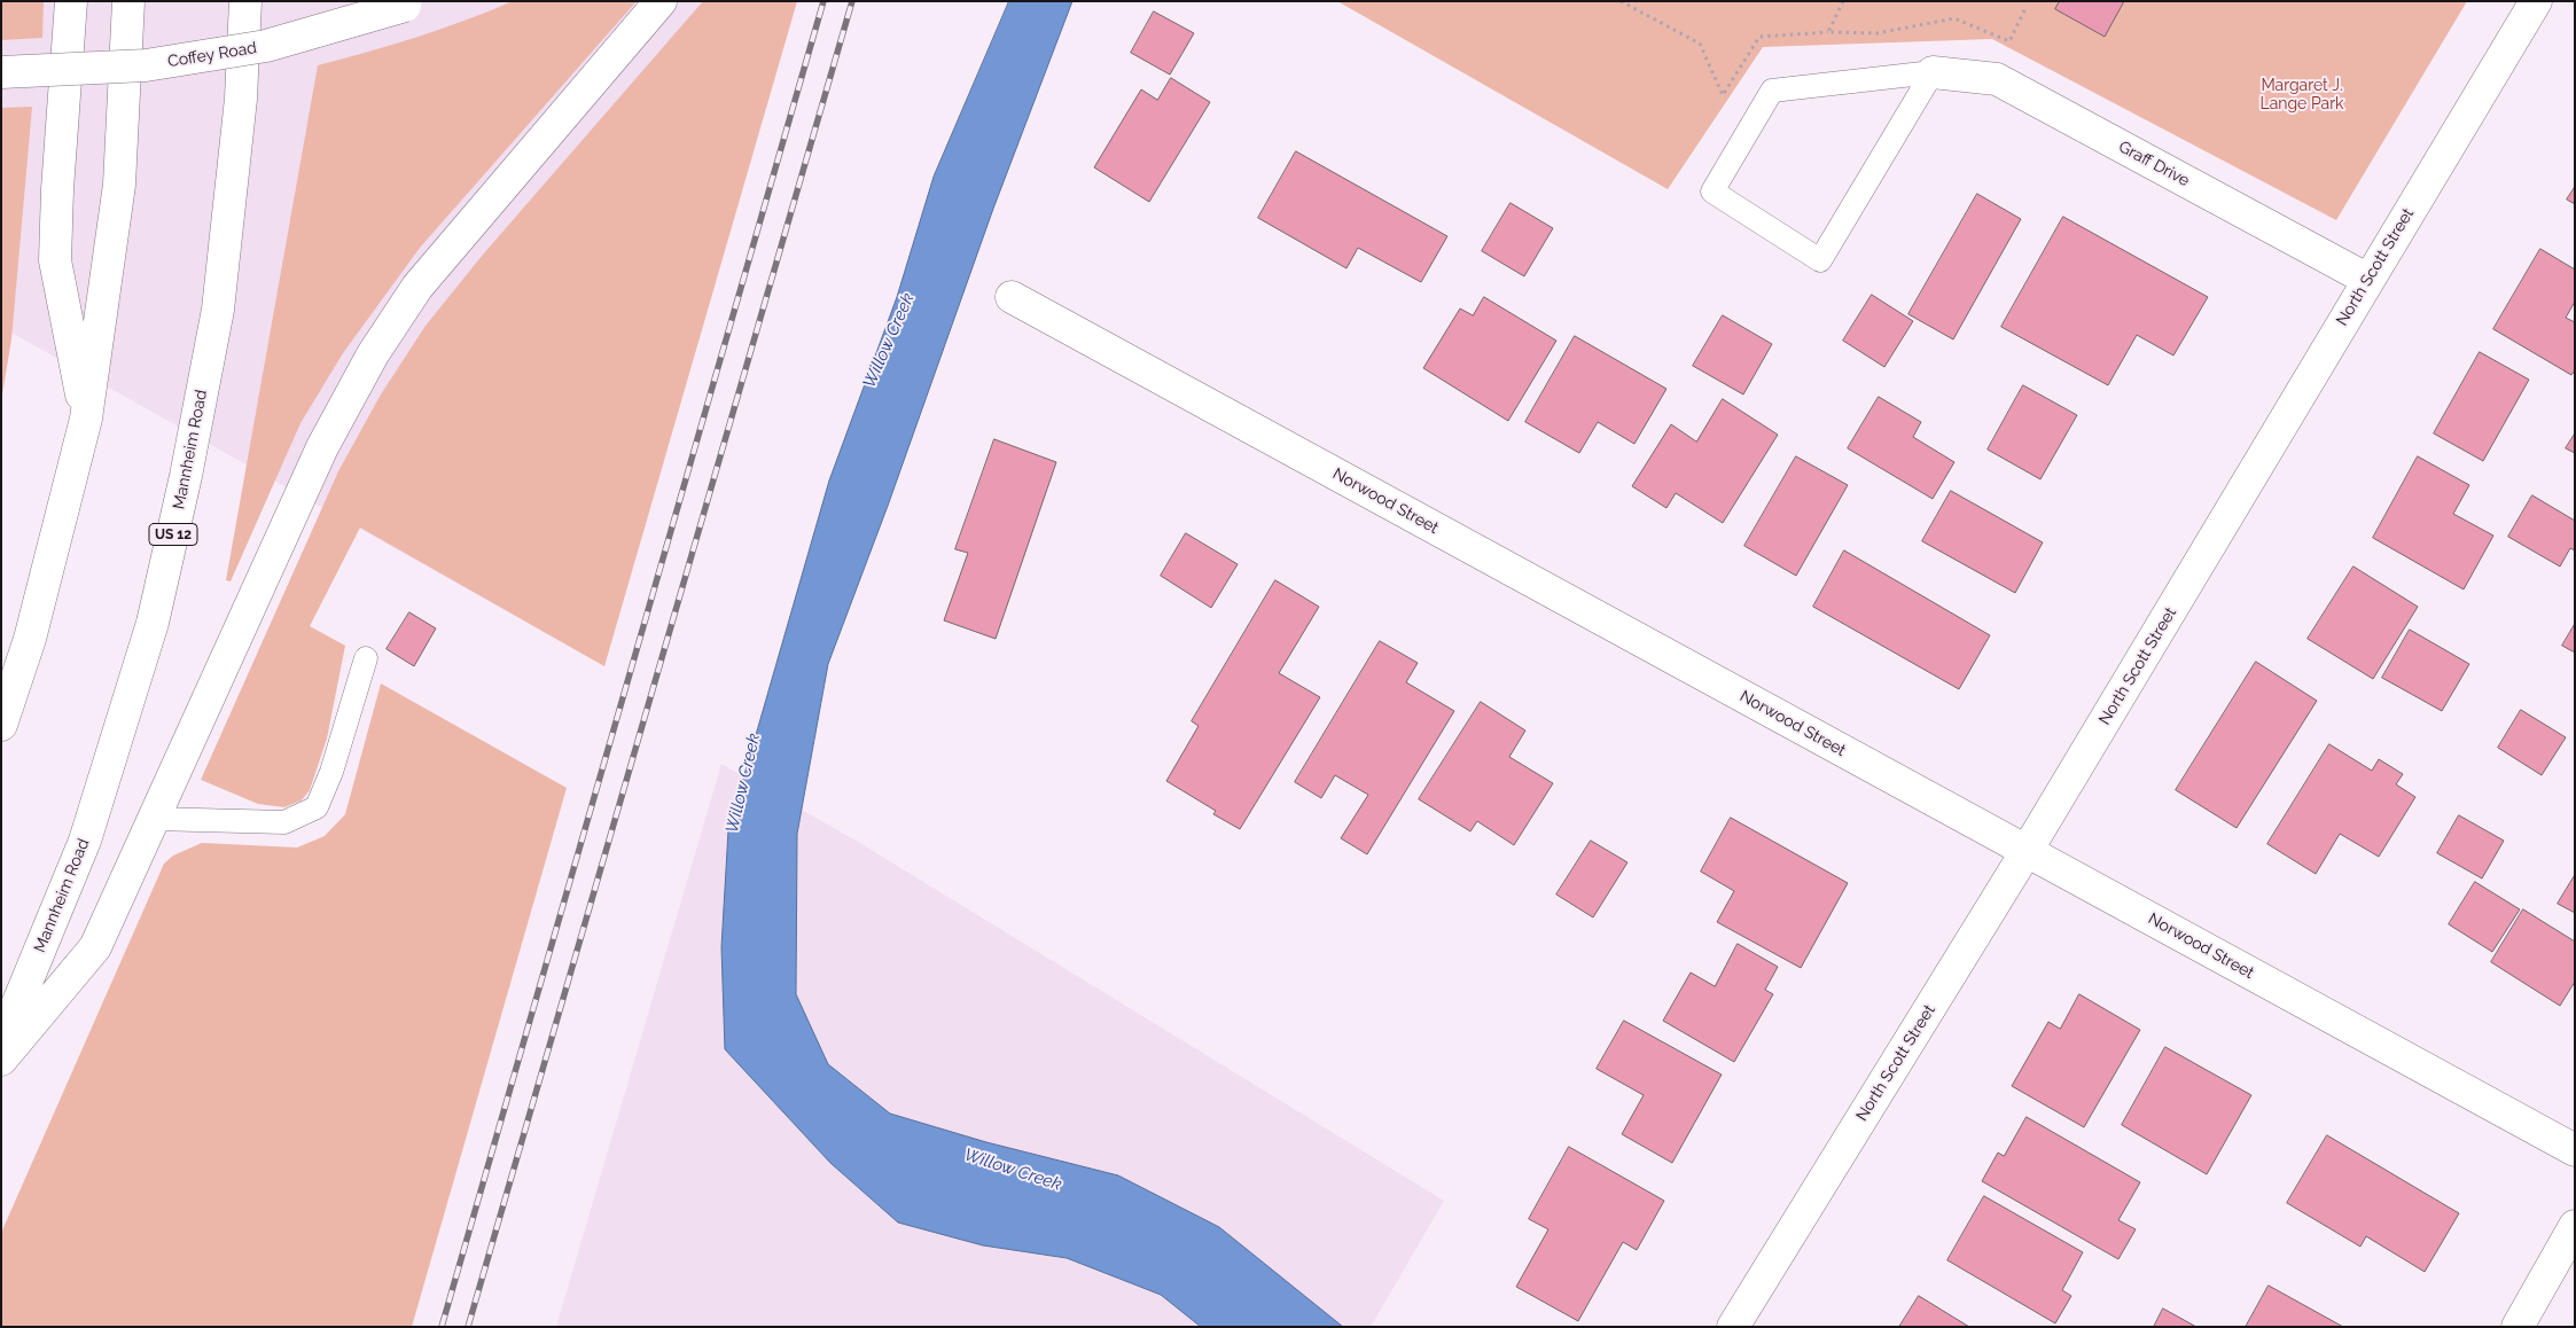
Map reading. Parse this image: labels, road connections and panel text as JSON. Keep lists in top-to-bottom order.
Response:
{
  "streets": {
    "street": [
      "Coffey Road",
      "Graff Drive",
      "North Scott Street",
      "Mannheim Road",
      "Norwood Street",
      "US 12"
    ]
  },
  "crossings": [
    ["Graff Drive", "North Scott Street"],
    ["North Scott Street", "Norwood Street"]
  ],
  "water": ["Willow Creek"],
  "parks": ["Margaret J. Lange Park"]
}
